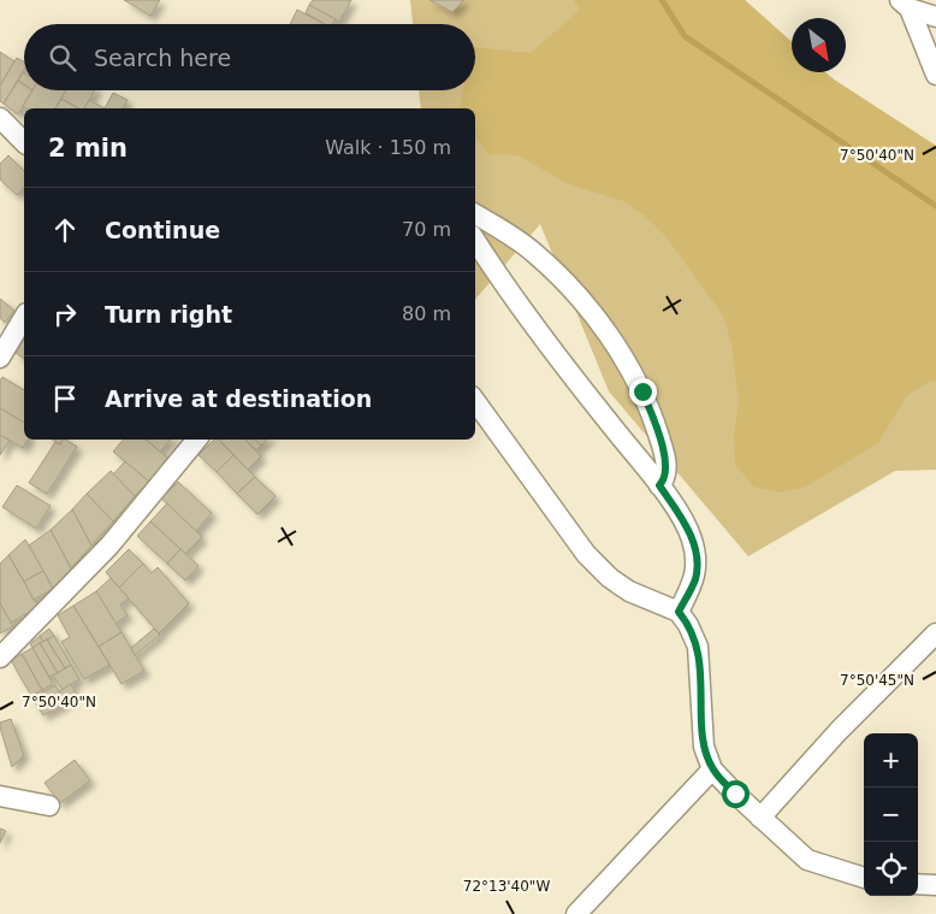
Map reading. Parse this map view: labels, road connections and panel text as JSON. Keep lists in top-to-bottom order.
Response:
{
  "north": "bottom right",
  "page": {
    "search": "Search here",
    "heading": ["2 min", "Walk · 150 m"],
    "list": [
      ["Continue", "70 m"],
      ["Turn right", "80 m"],
      "Arrive at destination"
    ],
    "map_buttons": ["+", "−"]
  },
  "coordinates": ["7°50'40\"N", "7°50'45\"N", "72°13'40\"W"]
}
